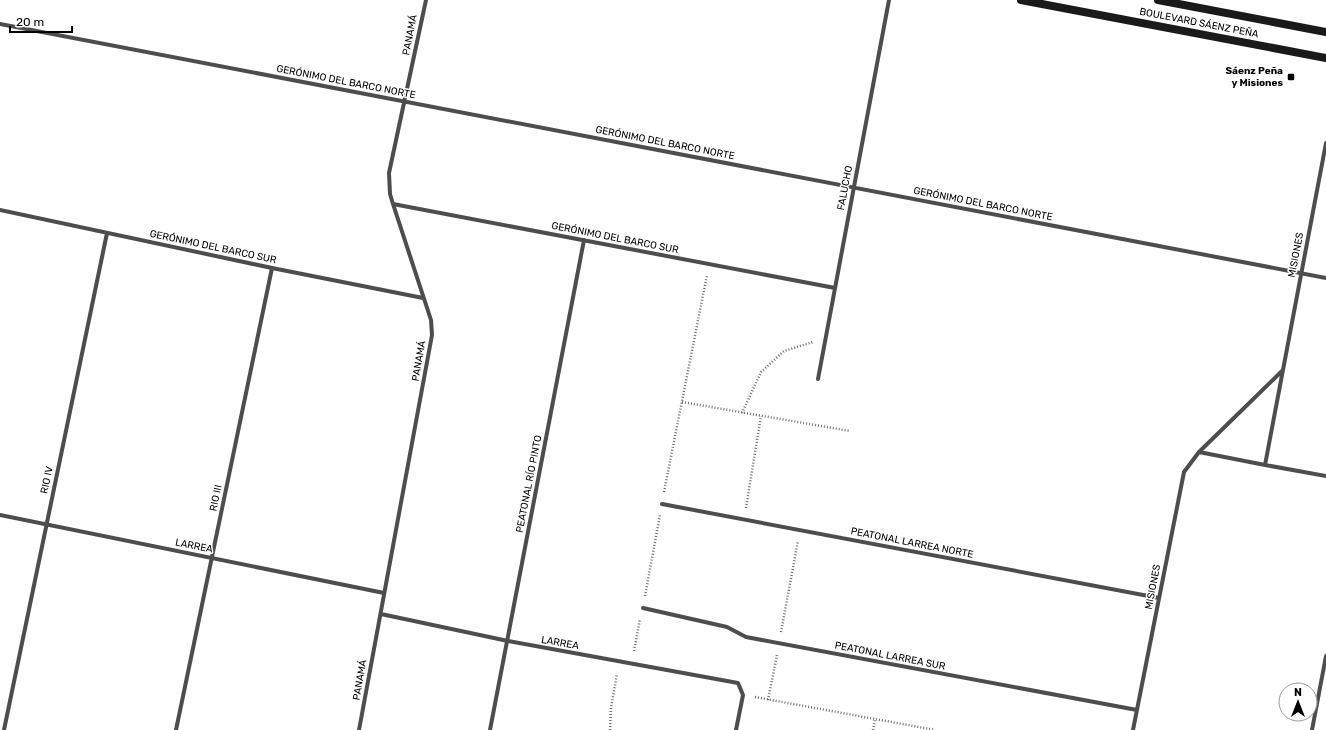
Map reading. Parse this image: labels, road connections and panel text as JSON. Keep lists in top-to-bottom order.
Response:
{
  "streets": {
    "main road": ["BOULEVARD SÁENZ PEÑA"],
    "street": [
      "PANAMÁ",
      "GERÓNIMO DEL BARCO NORTE",
      "FALUCHO",
      "GERÓNIMO DEL BARCO SUR",
      "MISIONES",
      "RIO IV",
      "PEATONAL RÍO PINTO",
      "RIO III",
      "PEATONAL LARREA NORTE",
      "LARREA",
      "PEATONAL LARREA SUR"
    ]
  },
  "crossings": [
    ["PANAMÁ", "GERÓNIMO DEL BARCO NORTE"],
    ["PANAMÁ", "GERÓNIMO DEL BARCO SUR"],
    ["PANAMÁ", "LARREA"],
    ["GERÓNIMO DEL BARCO NORTE", "FALUCHO"],
    ["GERÓNIMO DEL BARCO NORTE", "MISIONES"],
    ["FALUCHO", "GERÓNIMO DEL BARCO SUR"],
    ["GERÓNIMO DEL BARCO SUR", "RIO IV"],
    ["GERÓNIMO DEL BARCO SUR", "PEATONAL RÍO PINTO"],
    ["GERÓNIMO DEL BARCO SUR", "RIO III"],
    ["MISIONES", "PEATONAL LARREA NORTE"],
    ["MISIONES", "PEATONAL LARREA SUR"],
    ["RIO IV", "LARREA"],
    ["PEATONAL RÍO PINTO", "LARREA"],
    ["RIO III", "LARREA"]
  ],
  "places": {
    "transit": ["Sáenz Peña y Misiones"]
  },
  "scale_bar": "20 m",
  "north": "top"
}
